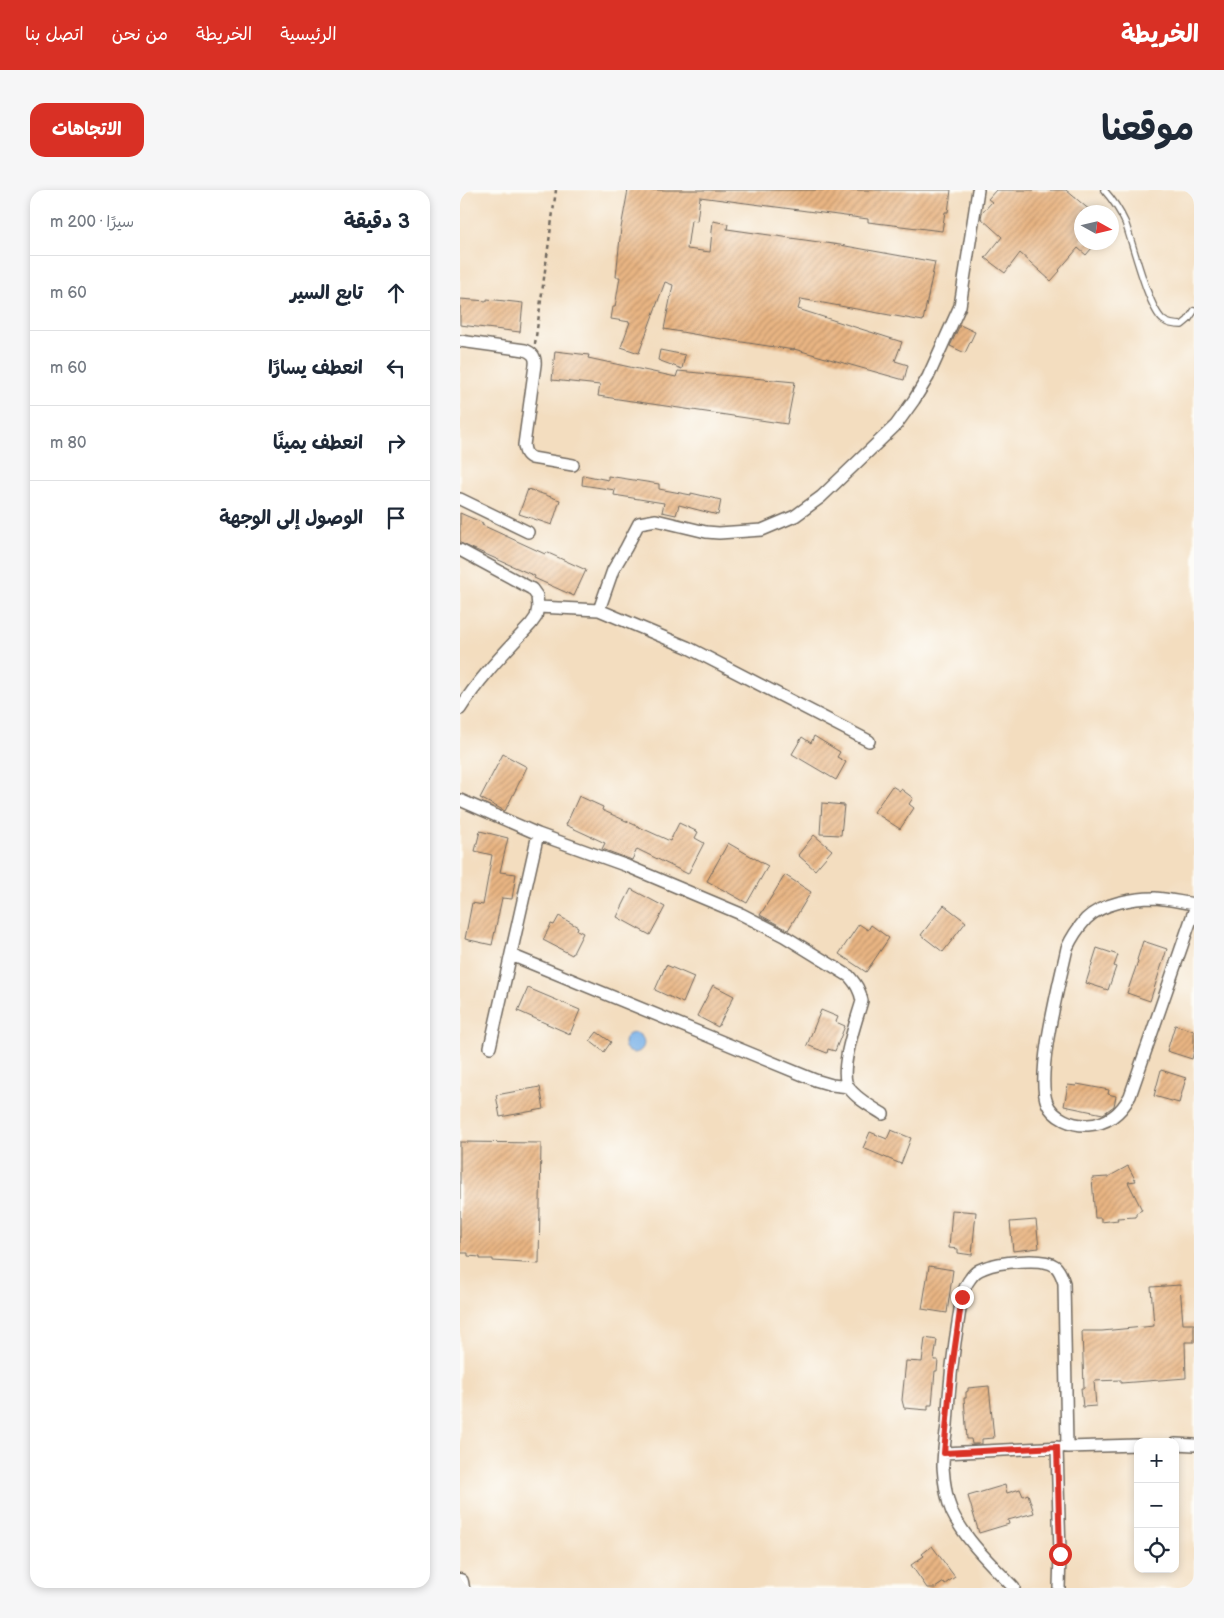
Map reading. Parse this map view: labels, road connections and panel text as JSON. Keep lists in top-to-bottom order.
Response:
{
  "north": "right",
  "page": {
    "header": "الخريطة",
    "nav": [
      "الرئيسية",
      "الخريطة",
      "من نحن",
      "اتصل بنا"
    ],
    "title": "موقعنا",
    "buttons": "الاتجاهات",
    "heading": ["3 دقيقة", "سيرًا · 200 m"],
    "list": [
      ["تابع السير", "60 m"],
      ["انعطف يسارًا", "60 m"],
      ["انعطف يمينًا", "80 m"],
      "الوصول إلى الوجهة"
    ],
    "map_buttons": ["+", "−"]
  }
}
